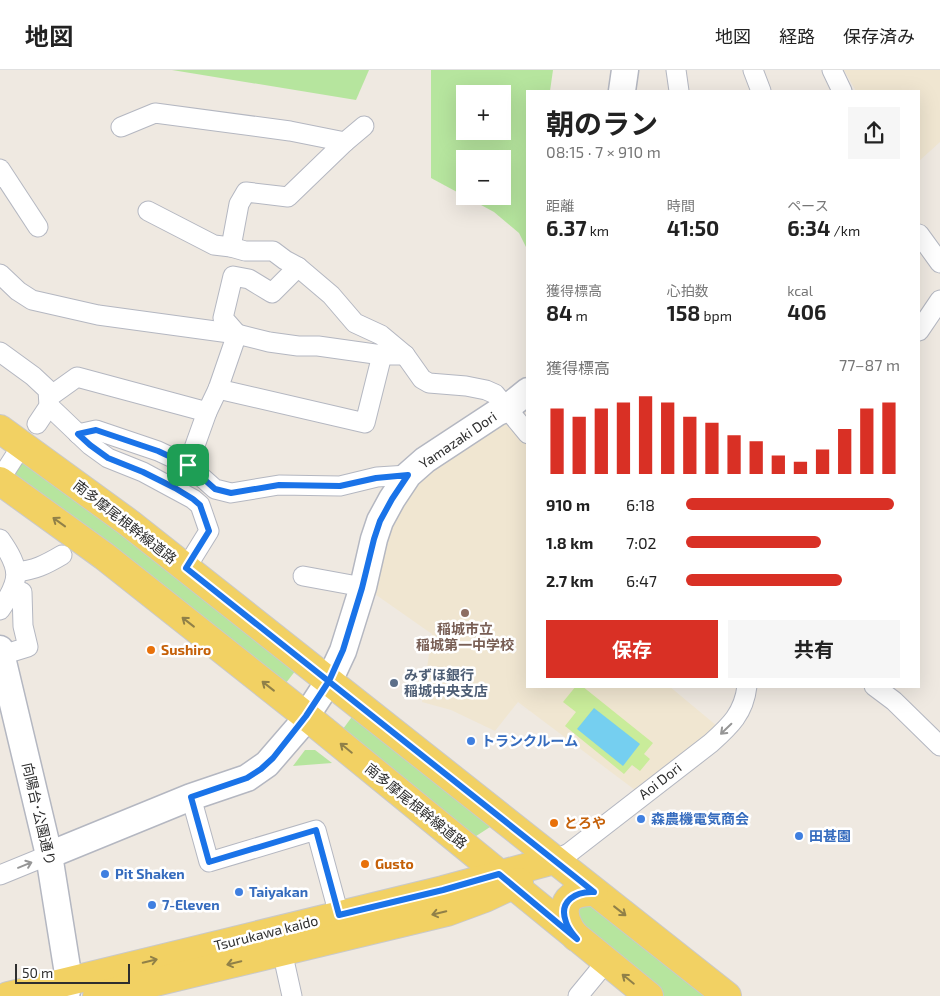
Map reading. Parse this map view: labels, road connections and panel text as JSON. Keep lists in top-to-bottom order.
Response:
{
  "streets": {
    "main road": ["南多摩尾根幹線道路", "Tsurukawa kaido"],
    "street": ["Yamazaki Dori", "Aoi Dori", "向陽台･公園通り"]
  },
  "crossings": [
    ["Yamazaki Dori", "南多摩尾根幹線道路"],
    ["Yamazaki Dori", "向陽台･公園通り"],
    ["南多摩尾根幹線道路", "Aoi Dori"],
    ["南多摩尾根幹線道路", "Tsurukawa kaido"],
    ["Aoi Dori", "Tsurukawa kaido"],
    ["向陽台･公園通り", "Tsurukawa kaido"]
  ],
  "one_way": ["Aoi Dori"],
  "places": [
    "稲城市立 稲城第一中学校",
    "Sushiro",
    "みずほ銀行 稲城中央支店",
    "トランクルーム",
    "森農機電気商会",
    "とろや",
    "田甚園",
    "Gusto",
    "Pit Shaken",
    "Taiyakan",
    "7-Eleven"
  ],
  "scale_bar": "50 m",
  "page": {
    "header": "地図",
    "nav": ["地図", "経路", "保存済み"],
    "map_buttons": ["+", "−"],
    "heading": ["朝のラン", "08:15 · 7 × 910 m"],
    "stats": [
      ["距離", "6.37 km"],
      ["時間", "41:50"],
      ["ペース", "6:34 /km"],
      ["獲得標高", "84 m"],
      ["心拍数", "158 bpm"],
      ["kcal", "406"]
    ],
    "chart": ["獲得標高", "77–87 m"],
    "list": [
      {
        "name": "910 m",
        "note": "6:18"
      },
      {
        "name": "1.8 km",
        "note": "7:02"
      },
      {
        "name": "2.7 km",
        "note": "6:47"
      }
    ],
    "buttons": ["保存", "共有"],
    "scale": "50 m"
  }
}
